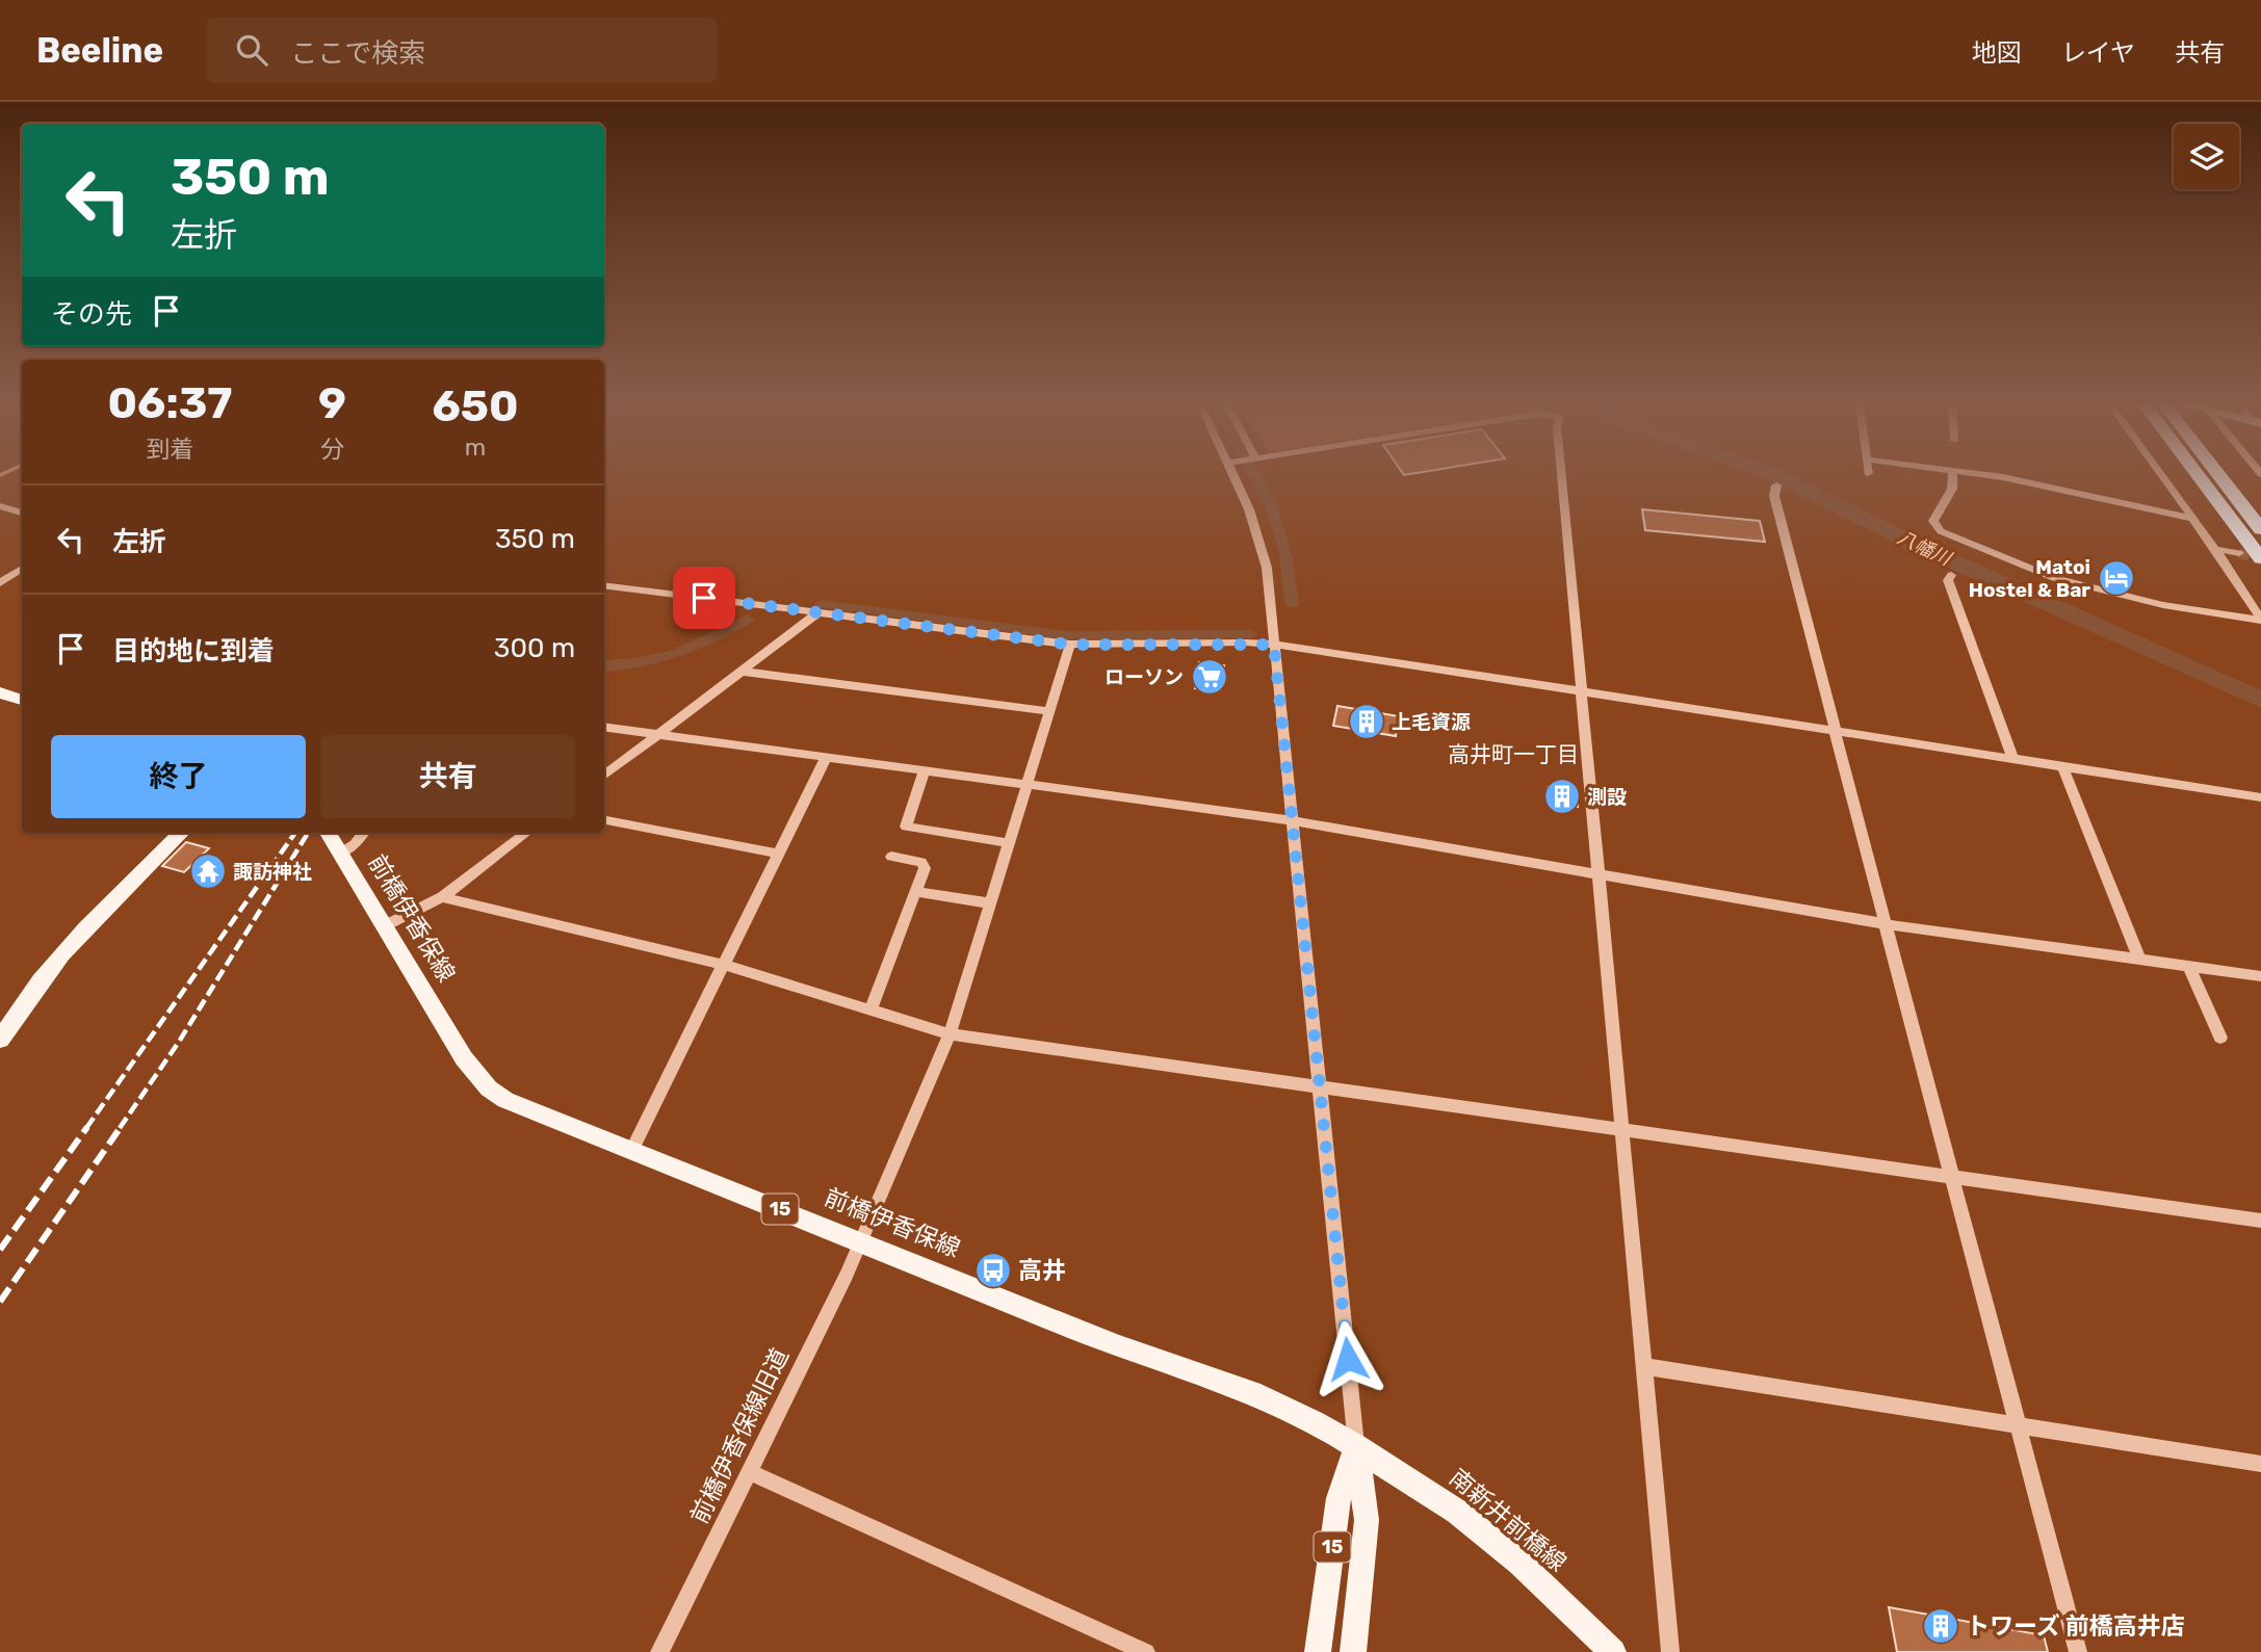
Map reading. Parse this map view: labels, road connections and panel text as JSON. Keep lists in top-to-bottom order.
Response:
{
  "streets": {
    "main road": ["前橋伊香保線", "15", "南新井前橋線"],
    "street": ["前橋伊香保線旧道"]
  },
  "crossings": [
    ["前橋伊香保線", "15"],
    ["前橋伊香保線", "前橋伊香保線旧道"],
    ["前橋伊香保線", "南新井前橋線"],
    ["15", "南新井前橋線"]
  ],
  "districts": ["高井町一丁目"],
  "water": ["八幡川"],
  "places": {
    "hotel": ["Matoi Hostel & Bar"],
    "supermarket": ["ローソン"],
    "building": ["上毛資源", "測設", "トワーズ 前橋高井店"],
    "temple": ["諏訪神社"],
    "bus stop": ["高井"]
  },
  "page": {
    "header": "Beeline",
    "search": "ここで検索",
    "nav": ["地図", "レイヤ", "共有"],
    "turn": ["350 m", "左折"],
    "then": "その先",
    "eta": [
      "06:37",
      "到着",
      "9",
      "分",
      "650",
      "m"
    ],
    "list": [
      {
        "name": "左折",
        "value": "350 m"
      },
      {
        "name": "目的地に到着",
        "value": "300 m"
      }
    ],
    "buttons": ["終了", "共有"]
  }
}
